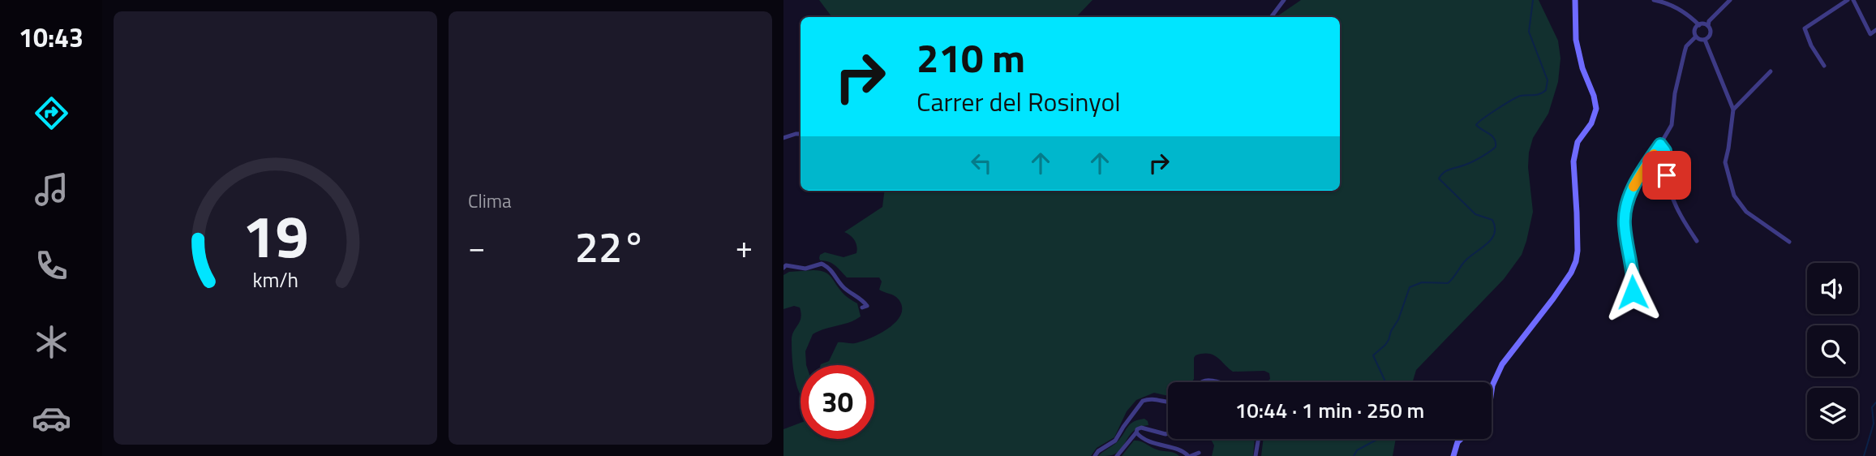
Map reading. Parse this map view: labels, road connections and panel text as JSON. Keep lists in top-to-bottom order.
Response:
{
  "page": {
    "tabs": "10:43",
    "tile": "Clima",
    "turn": ["210 m", "Carrer del Rosinyol"],
    "heat": ["−", "22°", "+"],
    "limit": "30",
    "trip": "10:44 · 1 min · 250 m",
    "gauge": ["19", "km/h"]
  }
}
